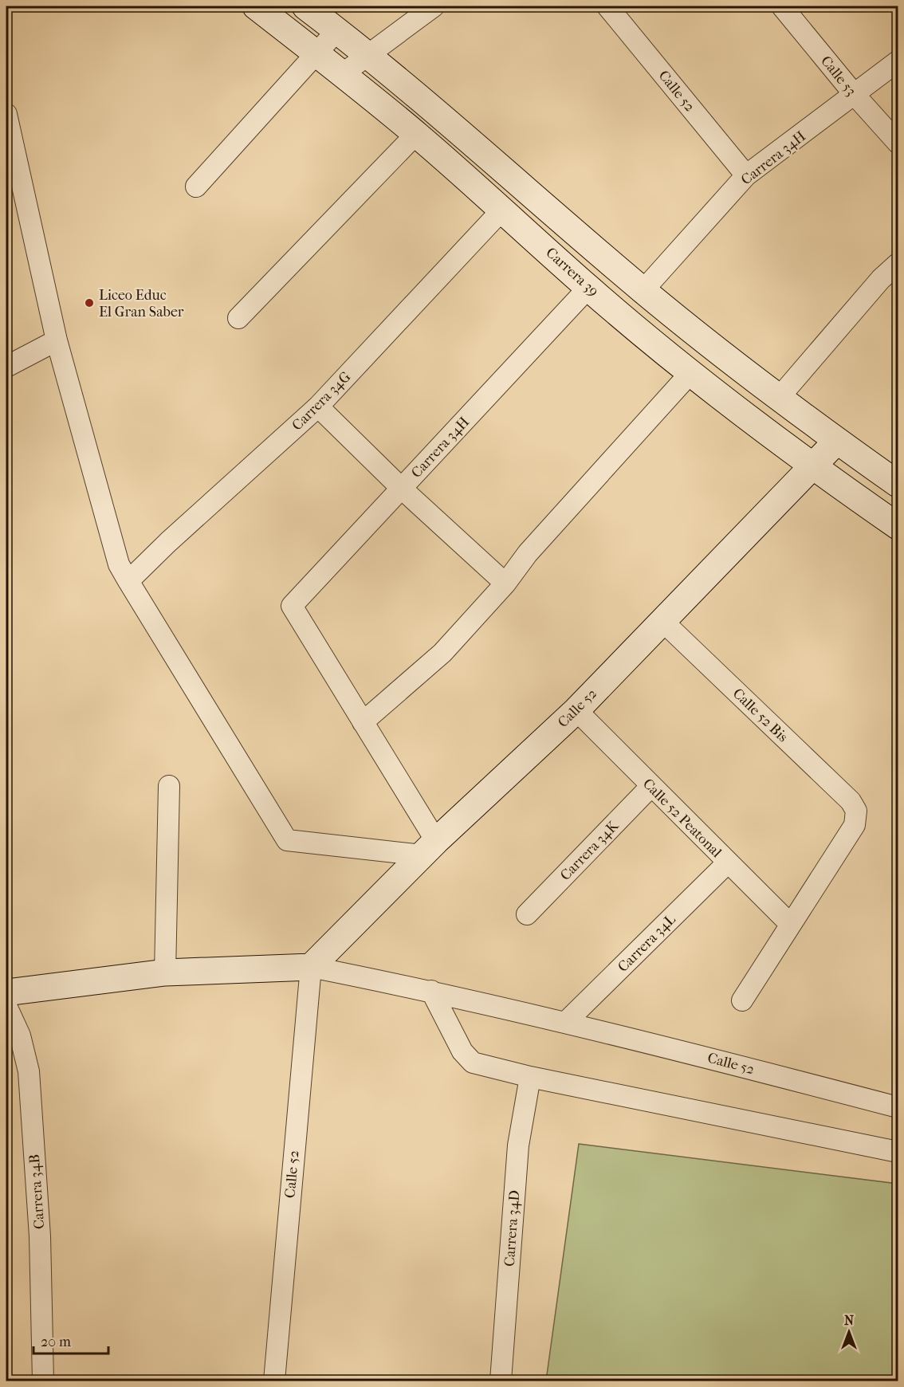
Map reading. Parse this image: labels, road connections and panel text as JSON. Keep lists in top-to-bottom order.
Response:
{
  "streets": {
    "main road": ["Calle 52", "Carrera 39"],
    "street": [
      "Calle 53",
      "Carrera 34H",
      "Carrera 34G",
      "Calle 52 Bis",
      "Calle 52 Peatonal",
      "Carrera 34K",
      "Carrera 34L",
      "Carrera 34B",
      "Carrera 34D"
    ]
  },
  "crossings": [
    ["Calle 53", "Carrera 34H"],
    ["Calle 52", "Carrera 34H"],
    ["Calle 52", "Carrera 39"],
    ["Calle 52", "Calle 52 Bis"],
    ["Calle 52", "Calle 52 Peatonal"],
    ["Calle 52", "Carrera 34L"],
    ["Carrera 34H", "Carrera 39"],
    ["Carrera 39", "Carrera 34G"],
    ["Calle 52 Bis", "Calle 52 Peatonal"],
    ["Calle 52 Peatonal", "Carrera 34K"],
    ["Calle 52 Peatonal", "Carrera 34L"]
  ],
  "places": ["Liceo Educ El Gran Saber"],
  "scale_bar": "20 m",
  "north": "top"
}
